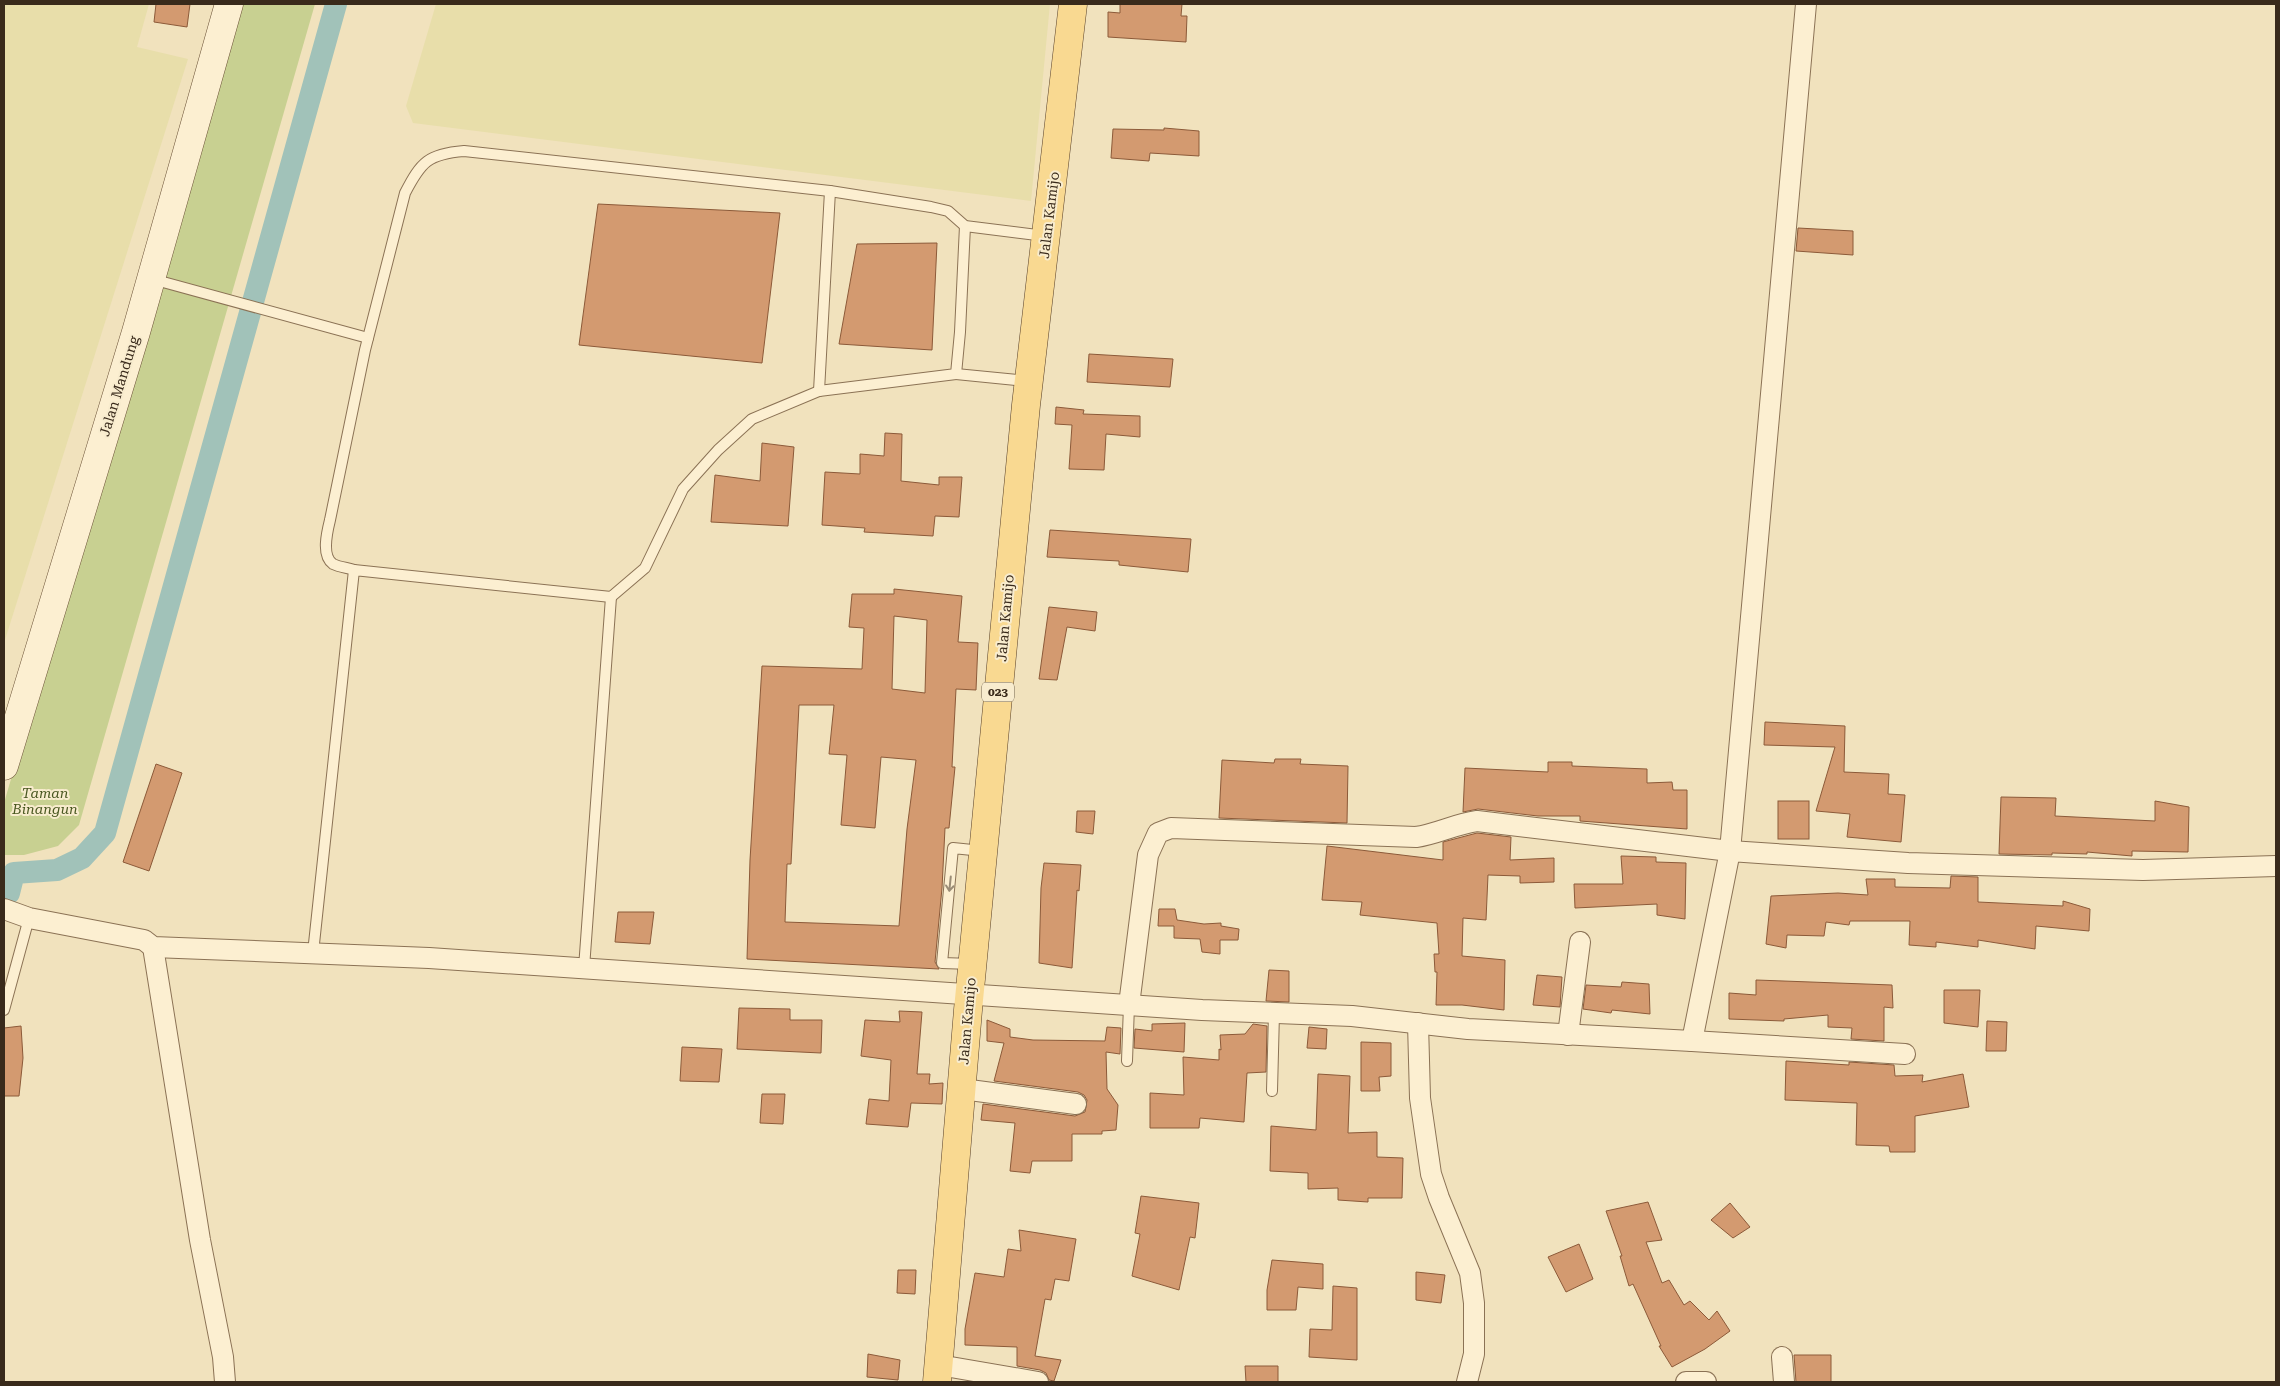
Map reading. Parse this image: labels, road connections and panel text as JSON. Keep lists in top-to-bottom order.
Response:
{
  "streets": {
    "main road": ["Jalan Kamijo", "Jalan Mandung", "023"]
  },
  "parks": ["Taman Binangun"]
}
